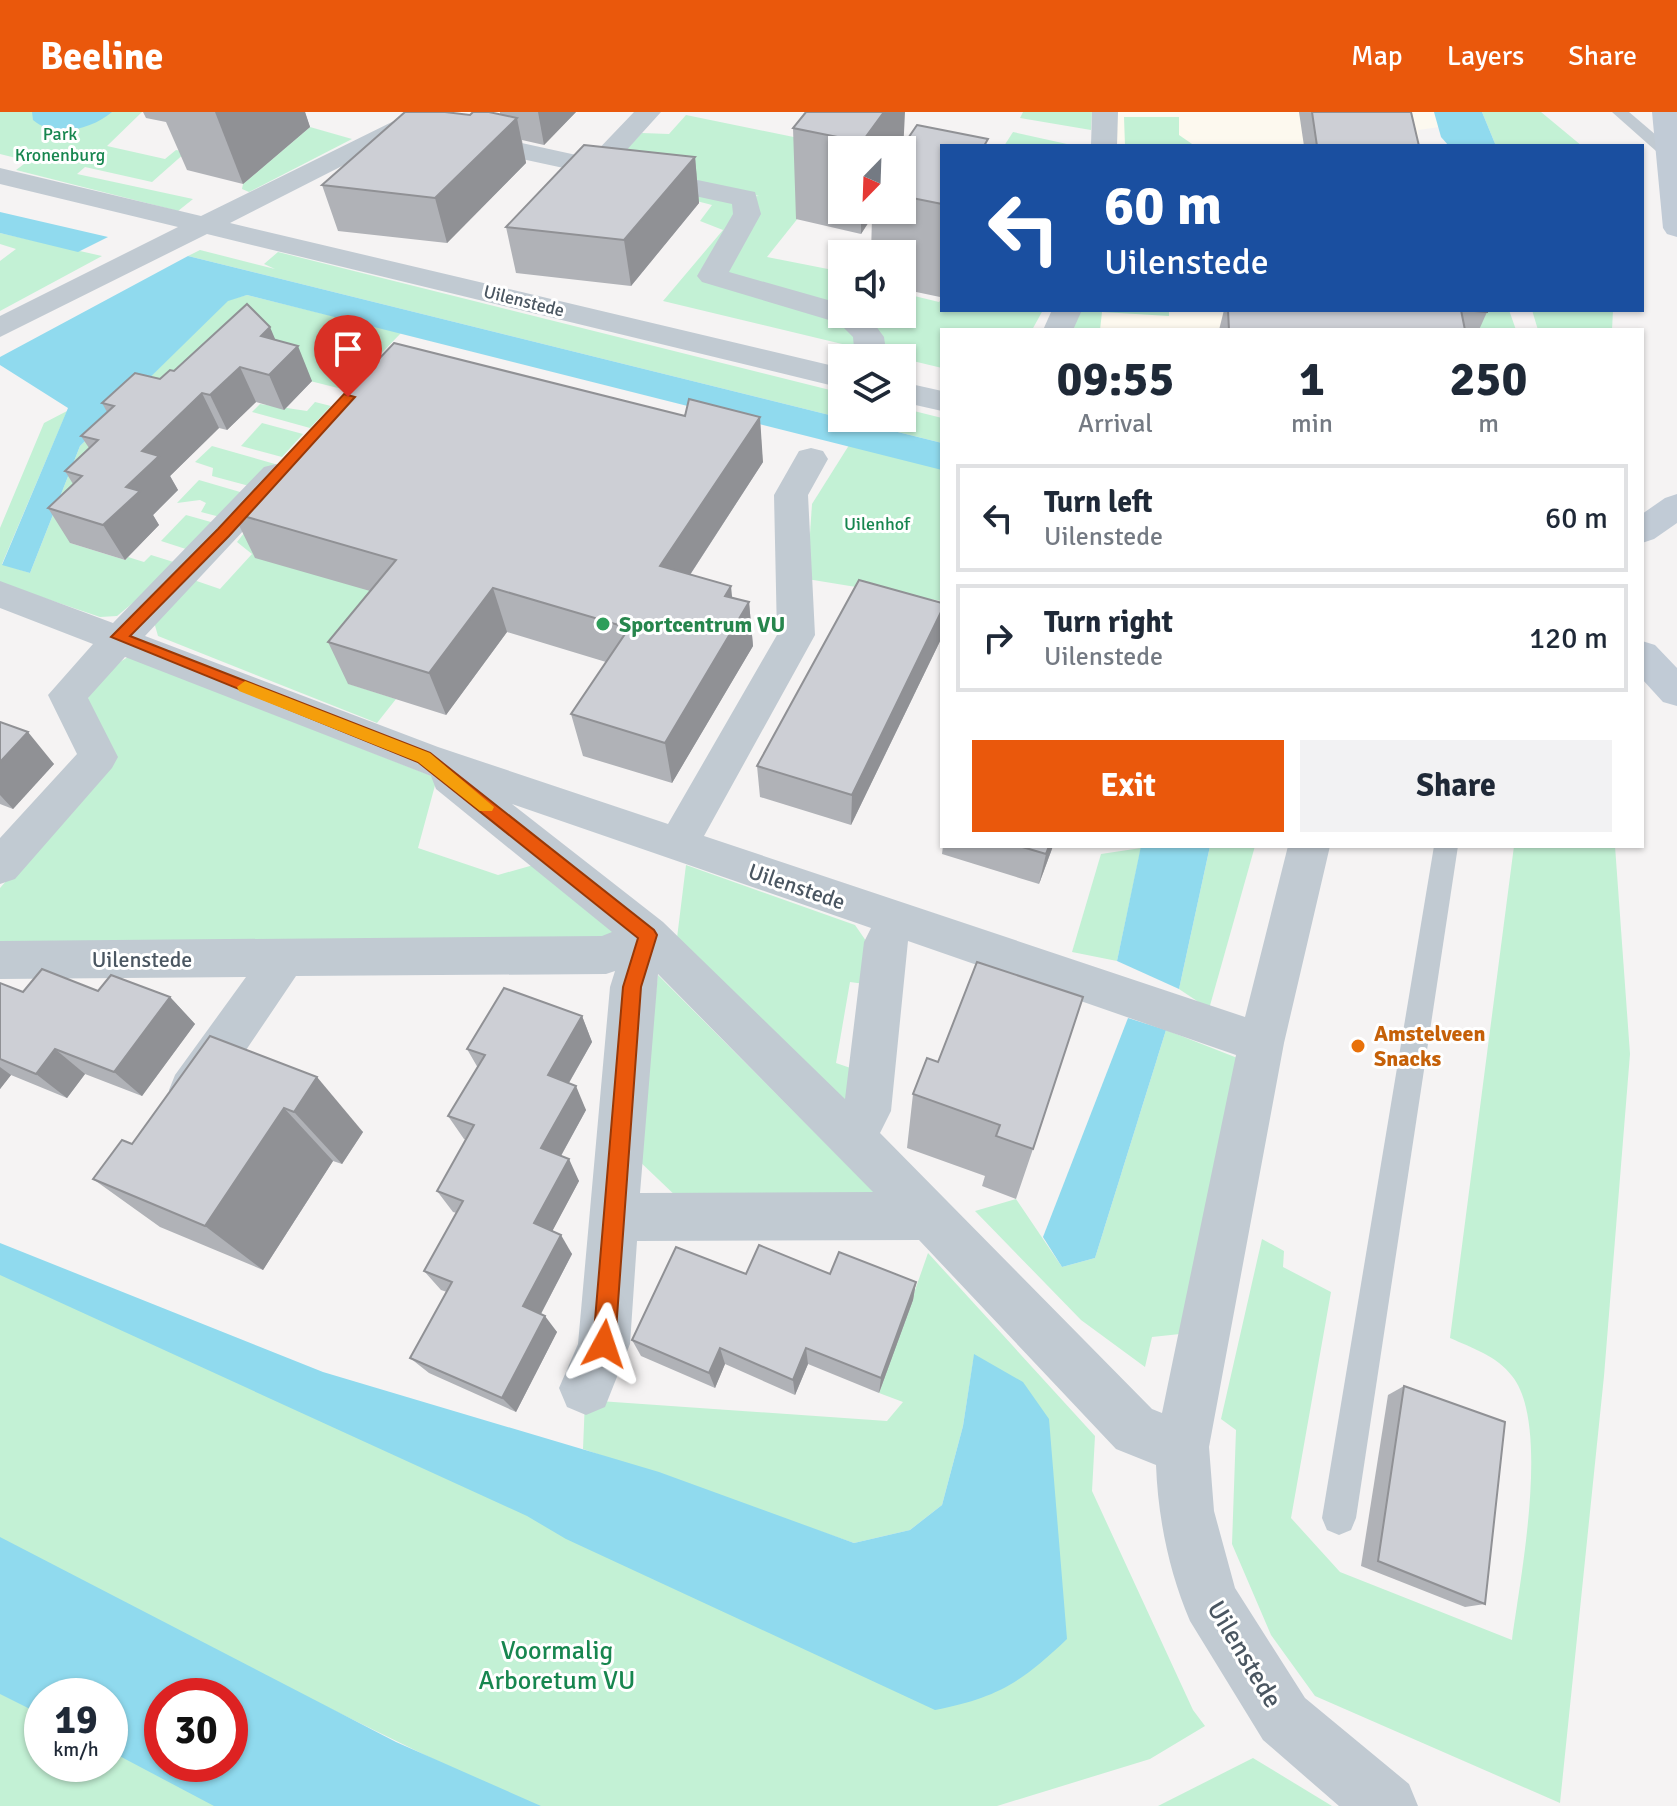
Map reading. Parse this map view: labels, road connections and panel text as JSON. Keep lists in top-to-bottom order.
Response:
{
  "streets": {
    "street": ["Uilenstede"]
  },
  "parks": ["Park Kronenburg", "Uilenhof", "Voormalig Arboretum VU"],
  "places": ["Sportcentrum VU", "Amstelveen Snacks"],
  "north": "bottom left",
  "page": {
    "header": "Beeline",
    "nav": ["Map", "Layers", "Share"],
    "turn": ["60 m", "Uilenstede"],
    "eta": [
      "09:55",
      "Arrival",
      "1",
      "min",
      "250",
      "m"
    ],
    "list": [
      {
        "name": "Turn left",
        "note": "Uilenstede",
        "value": "60 m"
      },
      {
        "name": "Turn right",
        "note": "Uilenstede",
        "value": "120 m"
      }
    ],
    "buttons": ["Exit", "Share"],
    "speed": "19 km/h",
    "limit": "30"
  }
}
